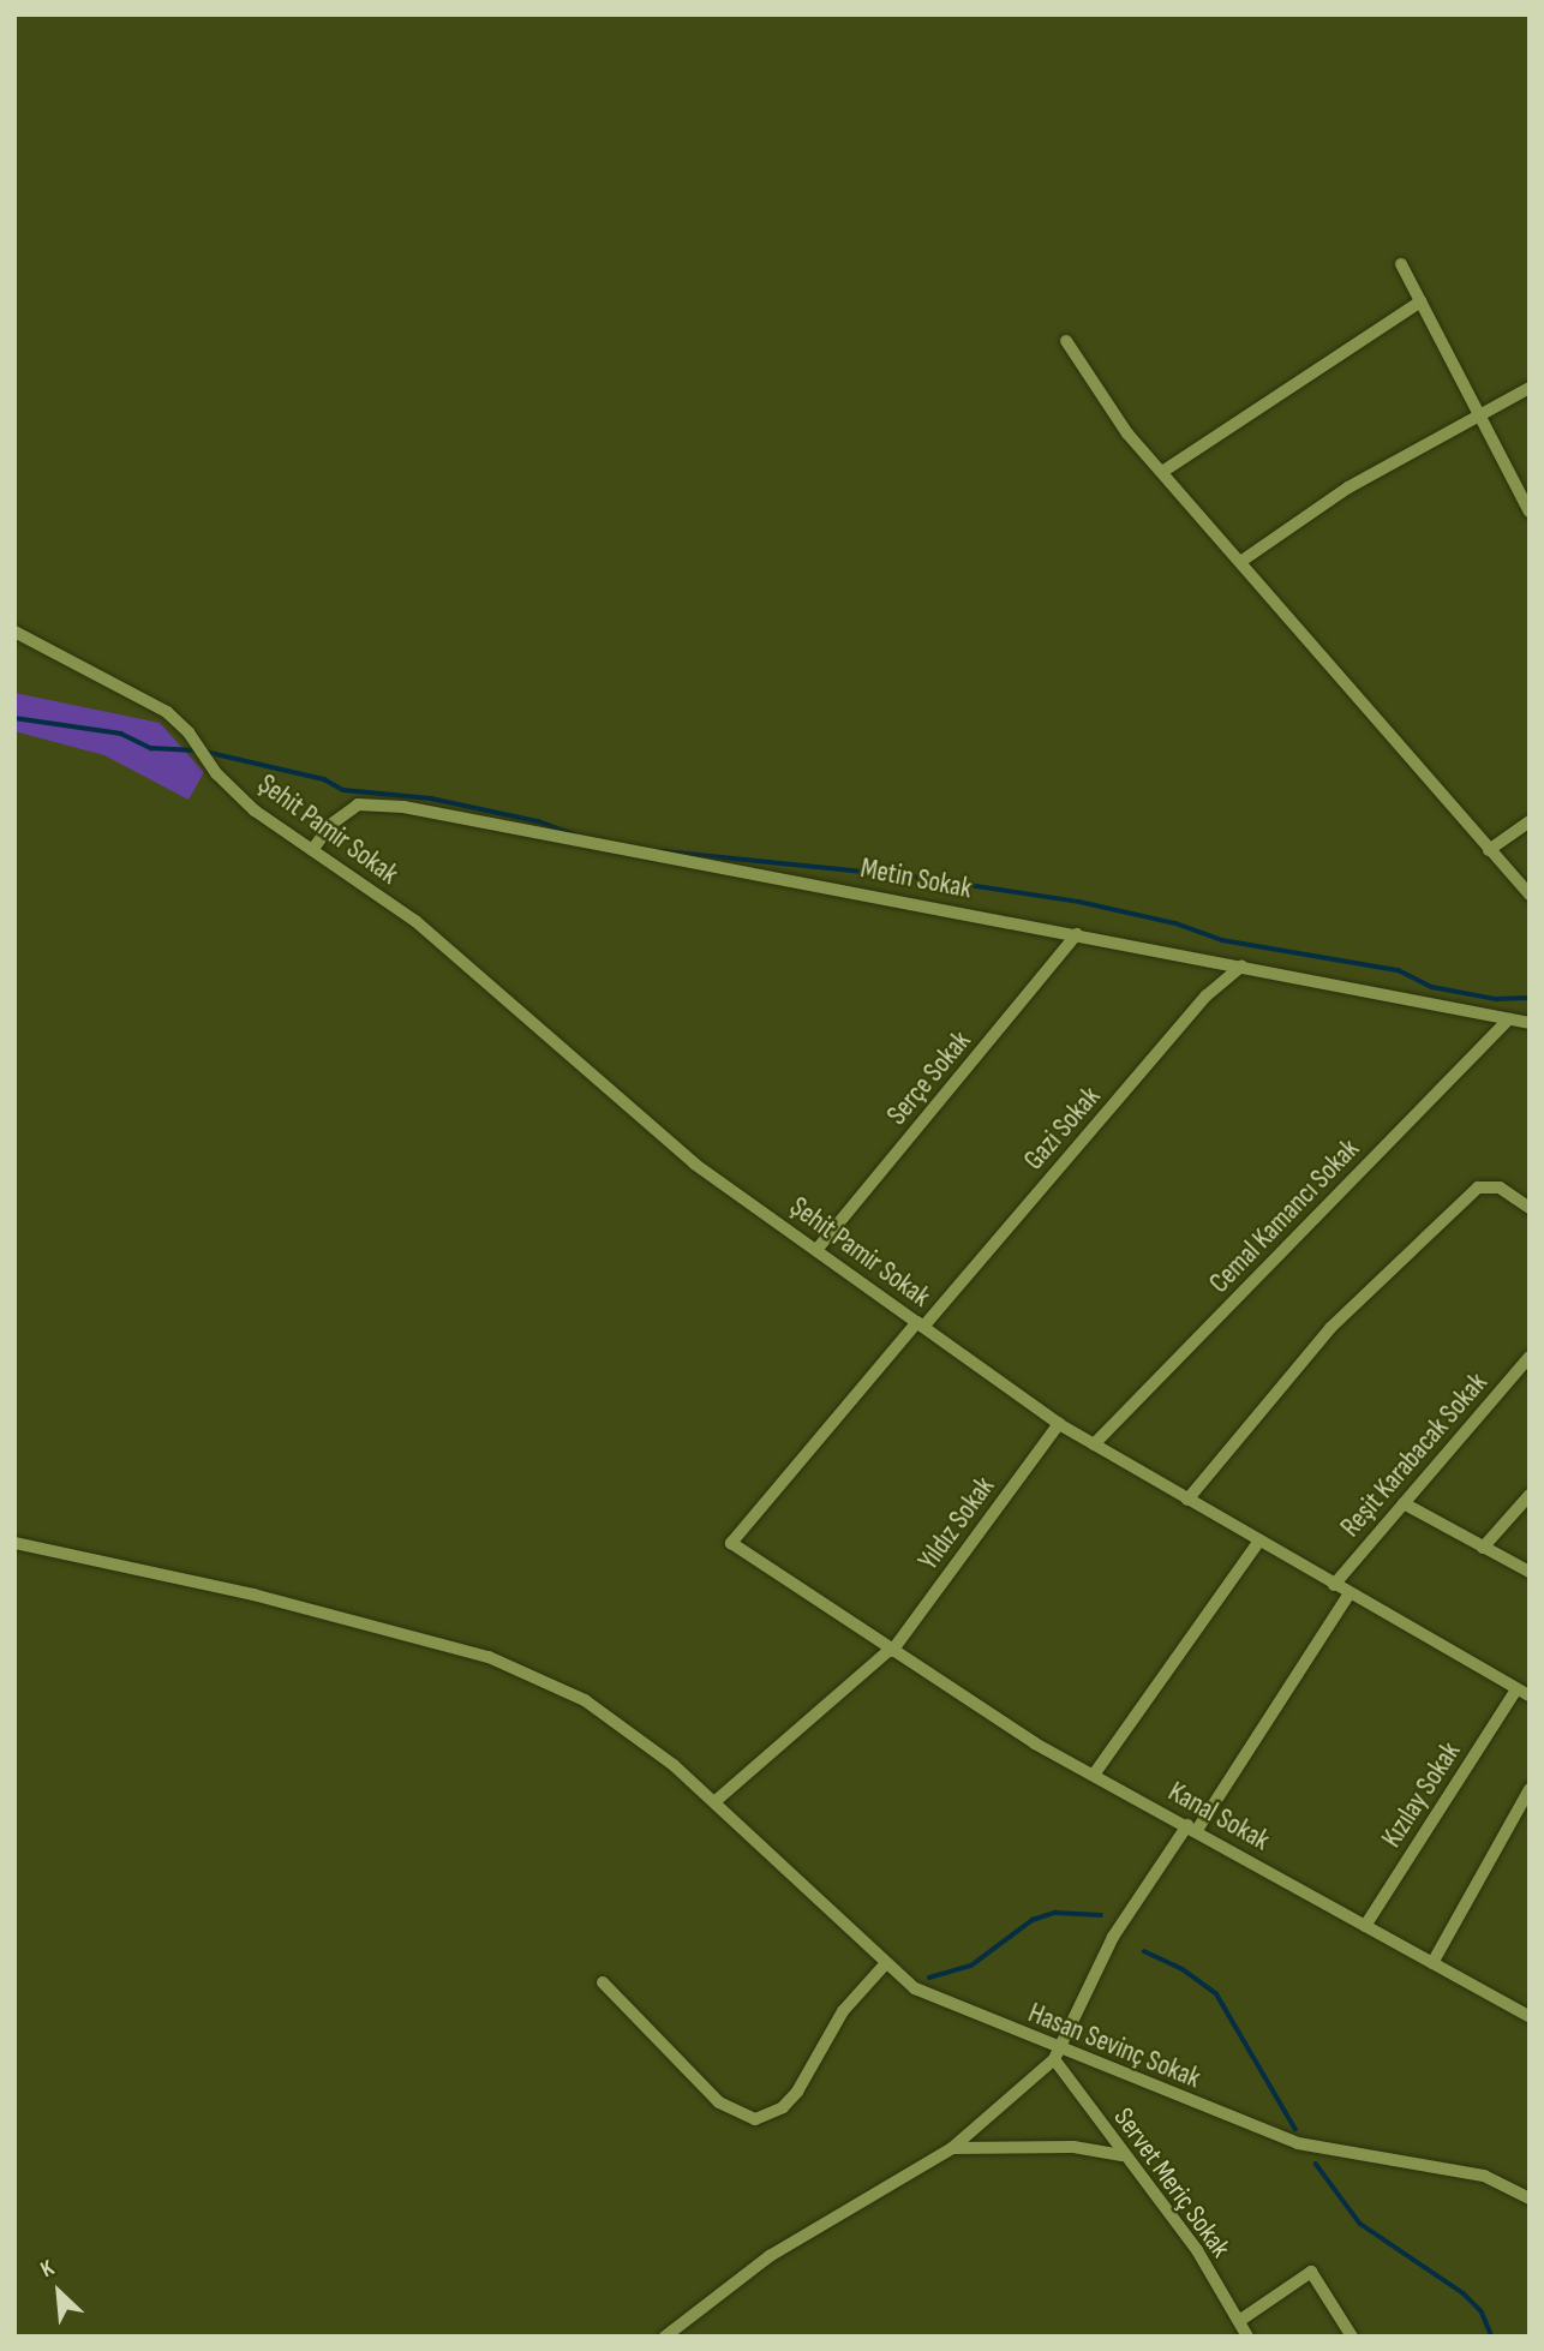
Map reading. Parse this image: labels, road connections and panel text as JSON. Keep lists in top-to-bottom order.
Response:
{
  "streets": {
    "street": [
      "Şehit Pamir Sokak",
      "Metin Sokak",
      "Serçe Sokak",
      "Gazi Sokak",
      "Cemal Kamancı Sokak",
      "Reşit Karabacak Sokak",
      "Yıldız Sokak",
      "Kızılay Sokak",
      "Kanal Sokak",
      "Hasan Sevinç Sokak",
      "Servet Meriç Sokak"
    ]
  },
  "crossings": [
    ["Şehit Pamir Sokak", "Metin Sokak"],
    ["Şehit Pamir Sokak", "Serçe Sokak"],
    ["Şehit Pamir Sokak", "Gazi Sokak"],
    ["Şehit Pamir Sokak", "Cemal Kamancı Sokak"],
    ["Şehit Pamir Sokak", "Reşit Karabacak Sokak"],
    ["Şehit Pamir Sokak", "Yıldız Sokak"],
    ["Şehit Pamir Sokak", "Kızılay Sokak"],
    ["Metin Sokak", "Serçe Sokak"],
    ["Metin Sokak", "Gazi Sokak"],
    ["Metin Sokak", "Cemal Kamancı Sokak"],
    ["Gazi Sokak", "Kanal Sokak"],
    ["Yıldız Sokak", "Kanal Sokak"],
    ["Yıldız Sokak", "Hasan Sevinç Sokak"],
    ["Kızılay Sokak", "Kanal Sokak"],
    ["Hasan Sevinç Sokak", "Servet Meriç Sokak"]
  ],
  "north": "top left"
}
